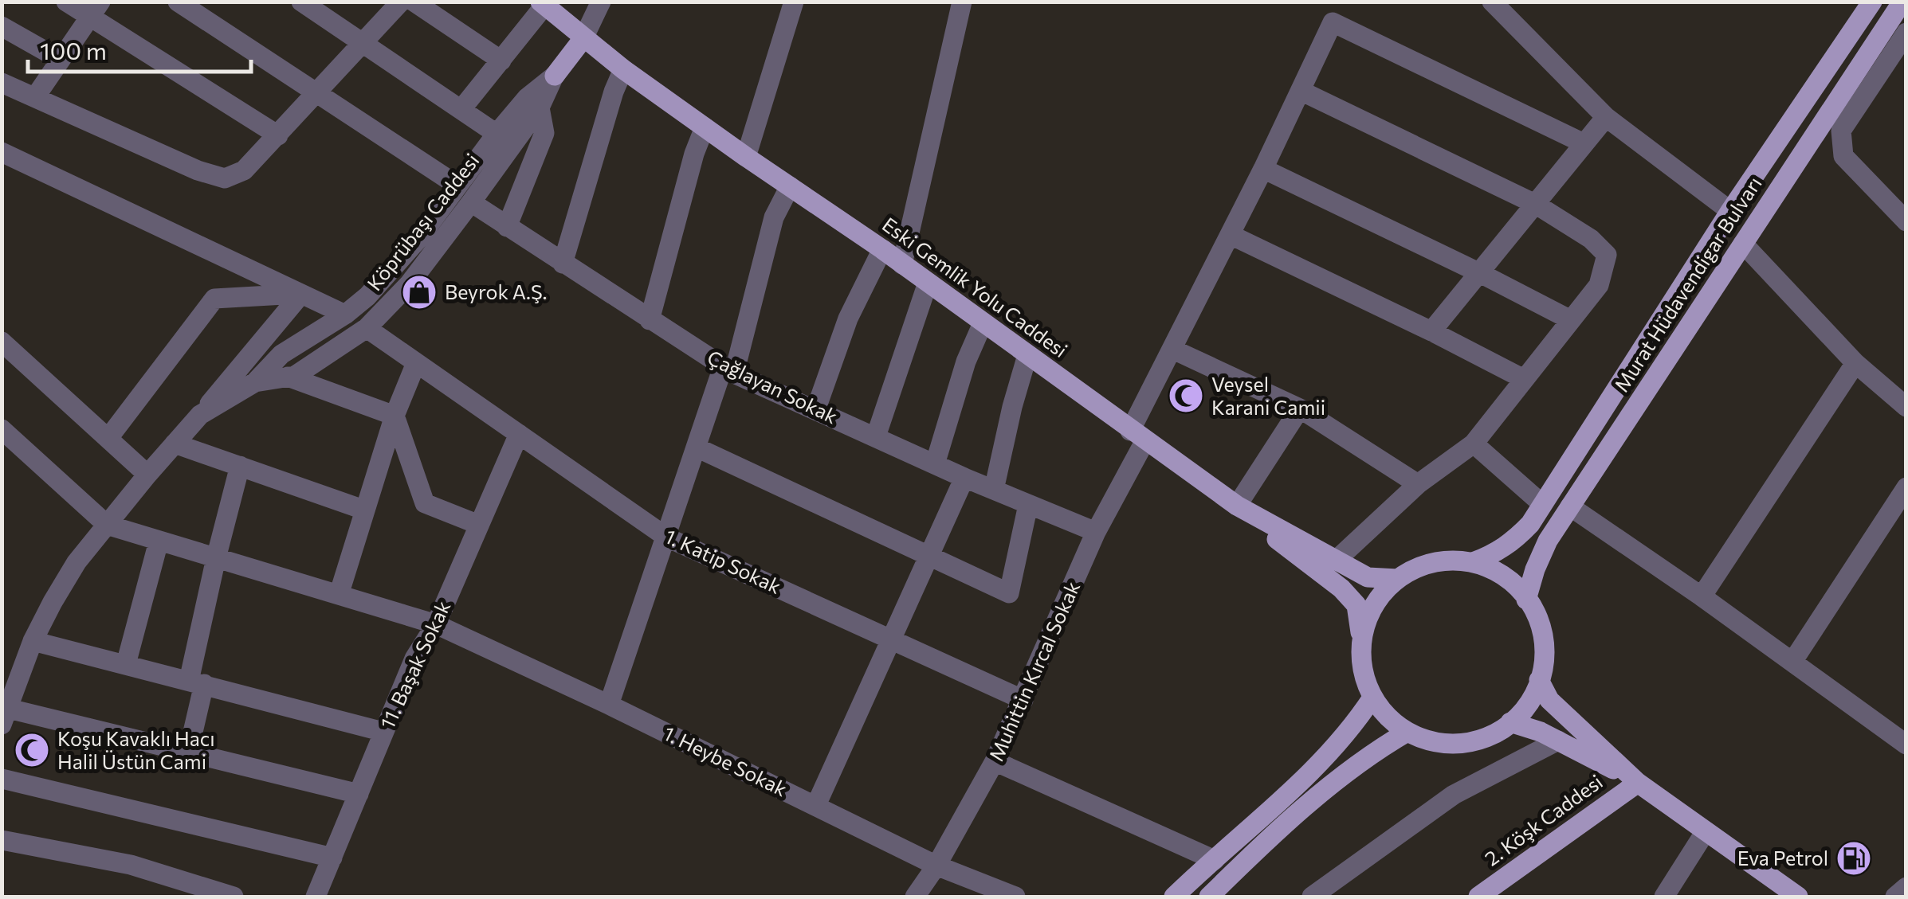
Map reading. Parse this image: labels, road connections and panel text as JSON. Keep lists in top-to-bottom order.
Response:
{
  "streets": {
    "main road": [
      "Köprübaşı Caddesi",
      "Murat Hüdavendigar Bulvarı",
      "Eski Gemlik Yolu Caddesi",
      "2. Köşk Caddesi"
    ],
    "street": [
      "Çağlayan Sokak",
      "1. Katip Sokak",
      "11. Başak Sokak",
      "Muhittin Kırcal Sokak",
      "1. Heybe Sokak"
    ]
  },
  "crossings": [
    ["Köprübaşı Caddesi", "Eski Gemlik Yolu Caddesi"],
    ["Köprübaşı Caddesi", "Çağlayan Sokak"],
    ["Köprübaşı Caddesi", "1. Katip Sokak"],
    ["Köprübaşı Caddesi", "1. Heybe Sokak"],
    ["Murat Hüdavendigar Bulvarı", "Eski Gemlik Yolu Caddesi"],
    ["Eski Gemlik Yolu Caddesi", "Muhittin Kırcal Sokak"],
    ["Çağlayan Sokak", "Muhittin Kırcal Sokak"],
    ["1. Katip Sokak", "11. Başak Sokak"],
    ["1. Katip Sokak", "Muhittin Kırcal Sokak"],
    ["11. Başak Sokak", "1. Heybe Sokak"],
    ["Muhittin Kırcal Sokak", "1. Heybe Sokak"]
  ],
  "places": {
    "shop": ["Beyrok A.Ş."],
    "mosque": ["Veysel Karani Camii", "Koşu Kavaklı Hacı Halil Üstün Cami"],
    "fuel station": ["Eva Petrol"]
  },
  "scale_bar": "100 m"
}
